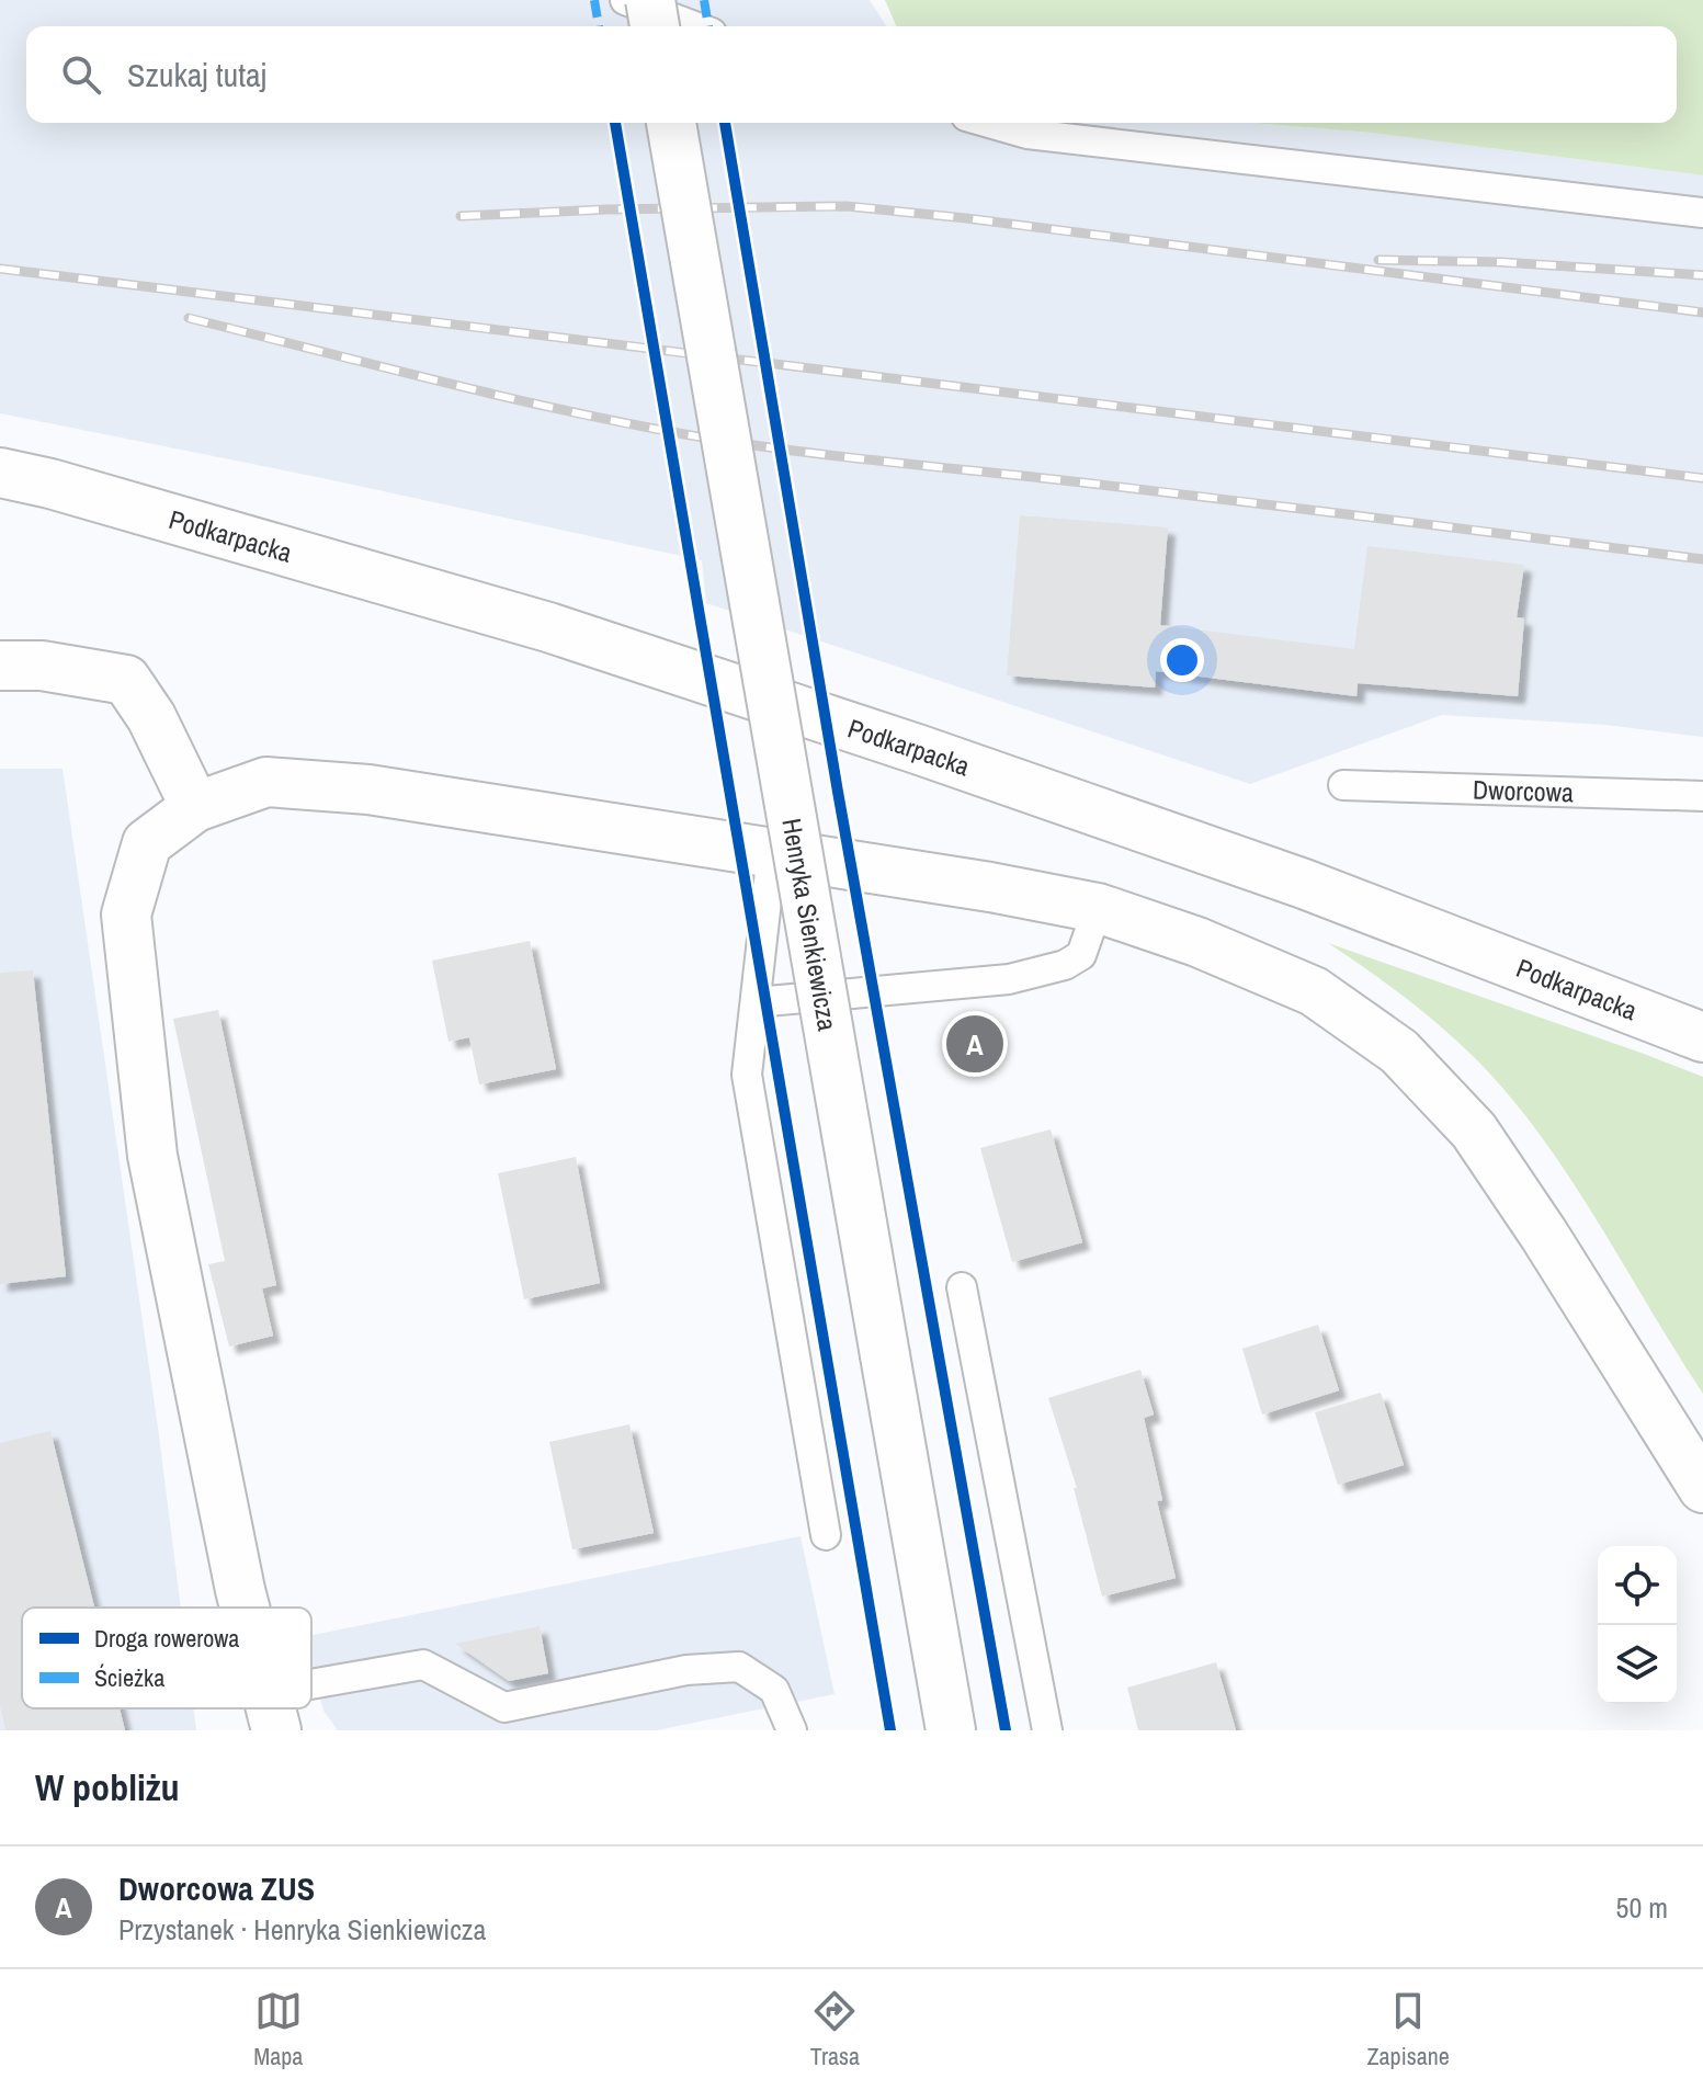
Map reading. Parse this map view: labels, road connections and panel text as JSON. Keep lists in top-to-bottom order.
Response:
{
  "streets": {
    "main road": ["Podkarpacka", "Henryka Sienkiewicza"],
    "lane": ["Dworcowa"]
  },
  "legend": ["Droga rowerowa", "Ścieżka"],
  "page": {
    "search": "Szukaj tutaj",
    "pins": "A",
    "heading": "W pobliżu",
    "list": [
      {
        "mark": "A",
        "name": "Dworcowa ZUS",
        "note": "Przystanek · Henryka Sienkiewicza",
        "value": "50 m"
      }
    ],
    "nav": ["Mapa", "Trasa", "Zapisane"]
  }
}
